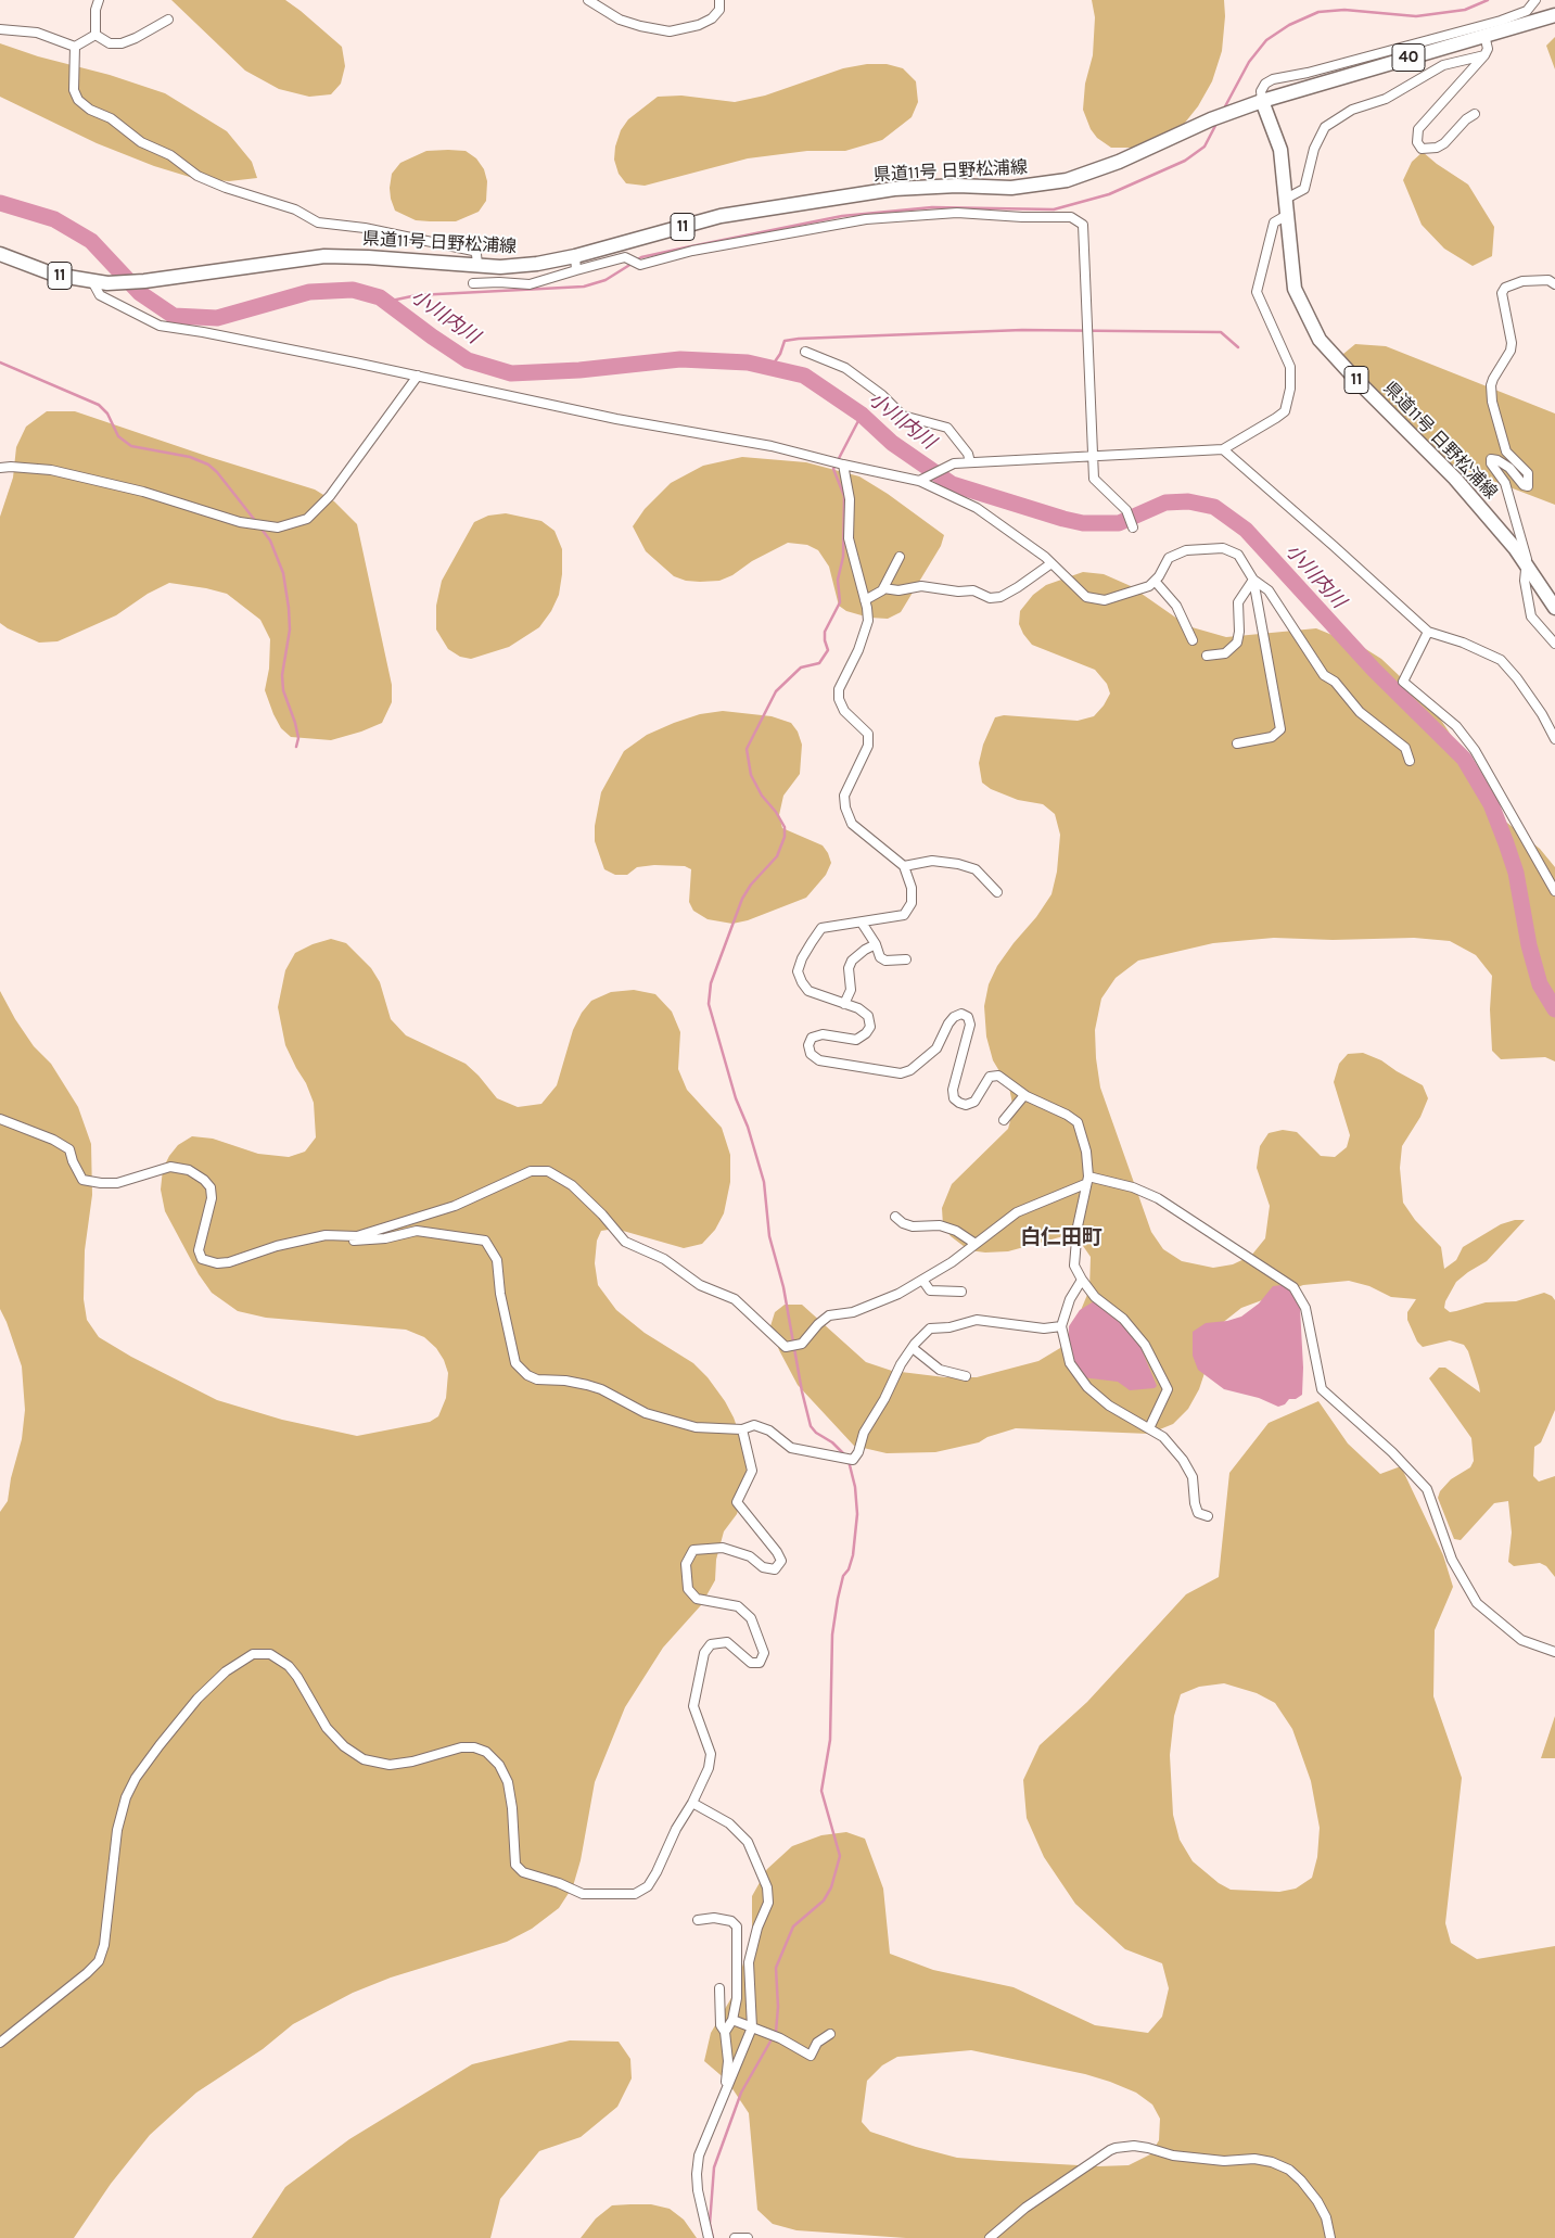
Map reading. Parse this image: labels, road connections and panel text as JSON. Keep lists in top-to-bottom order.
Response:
{
  "streets": {
    "main road": ["40", "県道11号 日野松浦線", "11"]
  },
  "crossings": [
    ["40", "県道11号 日野松浦線"]
  ],
  "districts": ["白仁田町"],
  "water": ["小川内川"]
}
